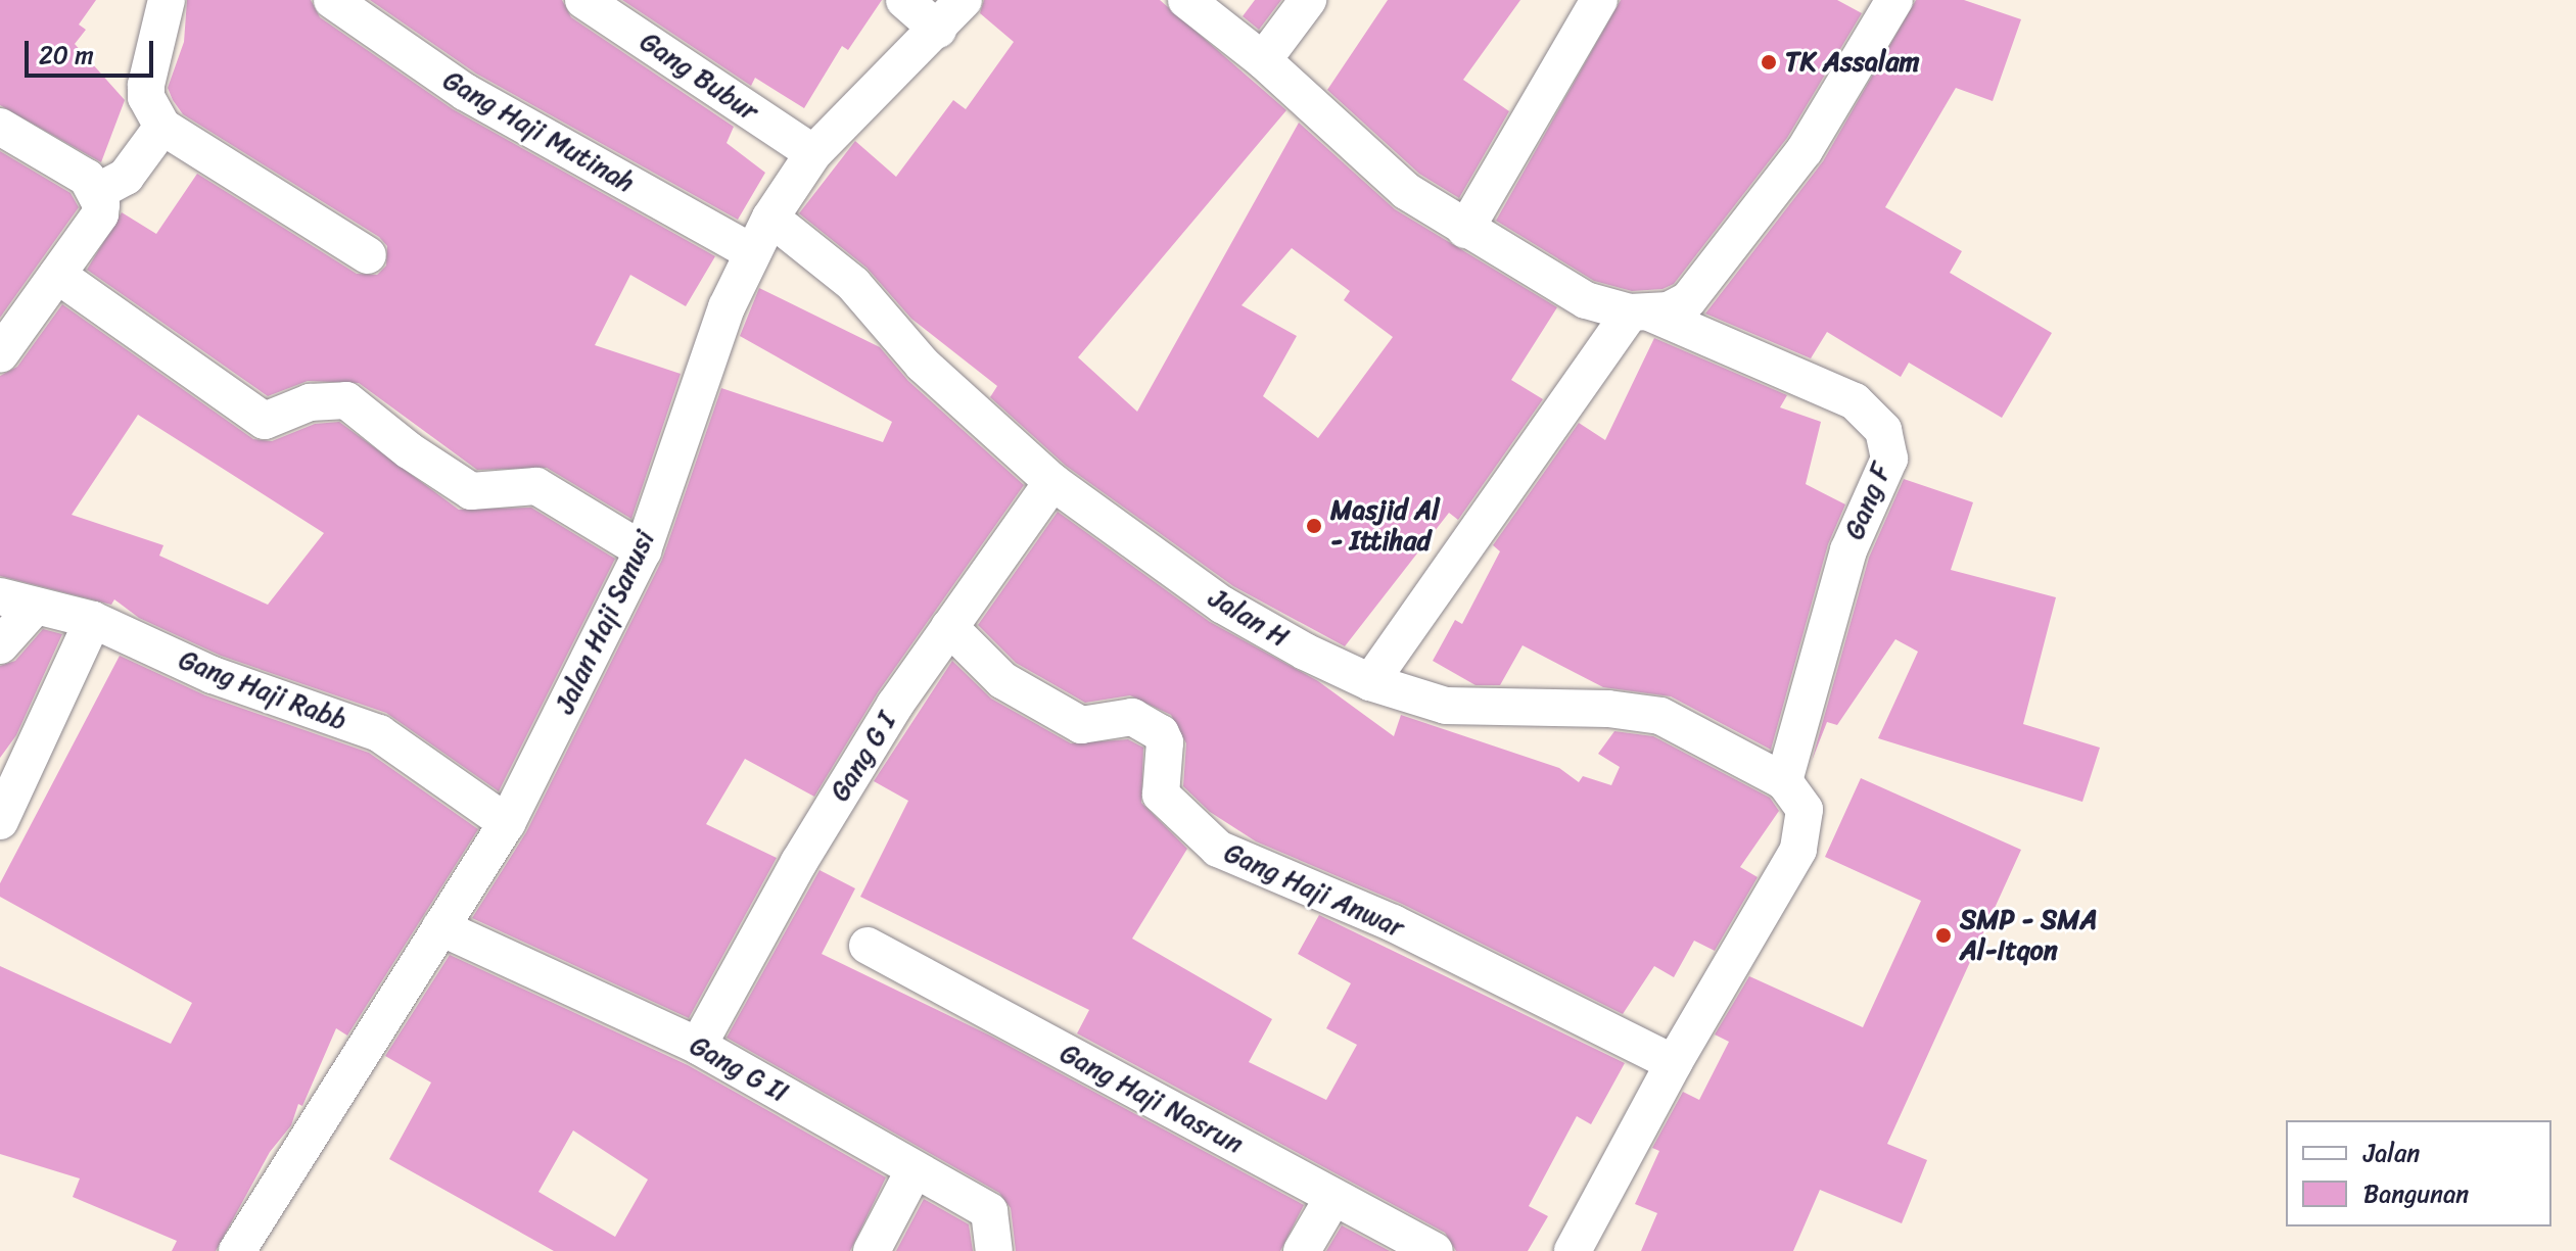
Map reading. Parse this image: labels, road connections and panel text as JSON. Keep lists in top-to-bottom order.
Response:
{
  "streets": {
    "street": [
      "Gang Bubur",
      "Gang Haji Mutinah",
      "Gang F",
      "Jalan H",
      "Jalan Haji Sanusi",
      "Gang Haji Rabb",
      "Gang G I",
      "Gang Haji Anwar",
      "Gang G II",
      "Gang Haji Nasrun"
    ]
  },
  "crossings": [
    ["Gang Bubur", "Jalan Haji Sanusi"],
    ["Gang Haji Mutinah", "Jalan Haji Sanusi"],
    ["Gang F", "Jalan H"],
    ["Jalan H", "Jalan Haji Sanusi"],
    ["Jalan H", "Gang G I"],
    ["Jalan Haji Sanusi", "Gang Haji Rabb"],
    ["Jalan Haji Sanusi", "Gang G II"],
    ["Gang G I", "Gang Haji Anwar"],
    ["Gang G I", "Gang G II"]
  ],
  "places": ["TK Assalam", "Masjid Al - Ittihad", "SMP - SMA Al-Itqon"],
  "legend": ["Jalan", "Bangunan"],
  "scale_bar": "20 m"
}
